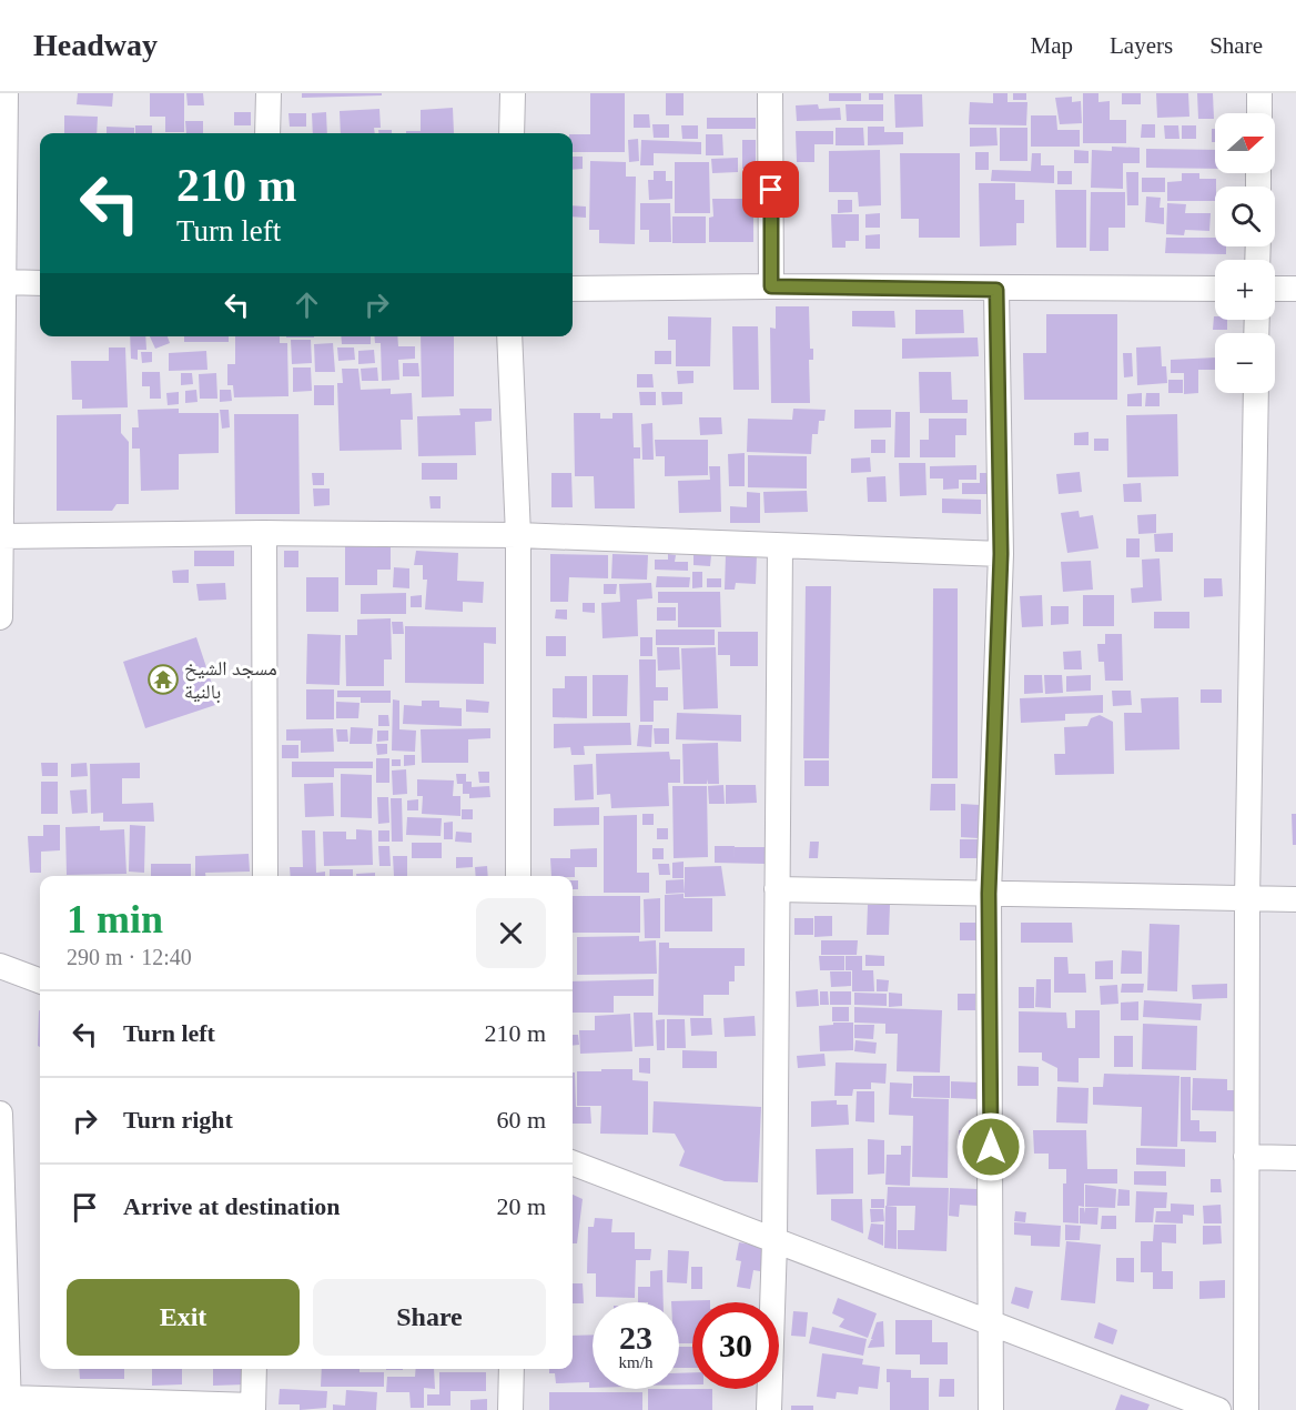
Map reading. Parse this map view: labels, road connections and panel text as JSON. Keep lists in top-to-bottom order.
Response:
{
  "places": {
    "temple": ["مسجد الشيخ بالنية"]
  },
  "north": "right",
  "page": {
    "header": "Headway",
    "nav": ["Map", "Layers", "Share"],
    "map_buttons": ["+", "−"],
    "turn": ["210 m", "Turn left"],
    "heading": ["1 min", "290 m · 12:40"],
    "list": [
      {
        "name": "Turn left",
        "value": "210 m"
      },
      {
        "name": "Turn right",
        "value": "60 m"
      },
      {
        "name": "Arrive at destination",
        "value": "20 m"
      }
    ],
    "buttons": ["Exit", "Share"],
    "speed": "23 km/h",
    "limit": "30"
  }
}
